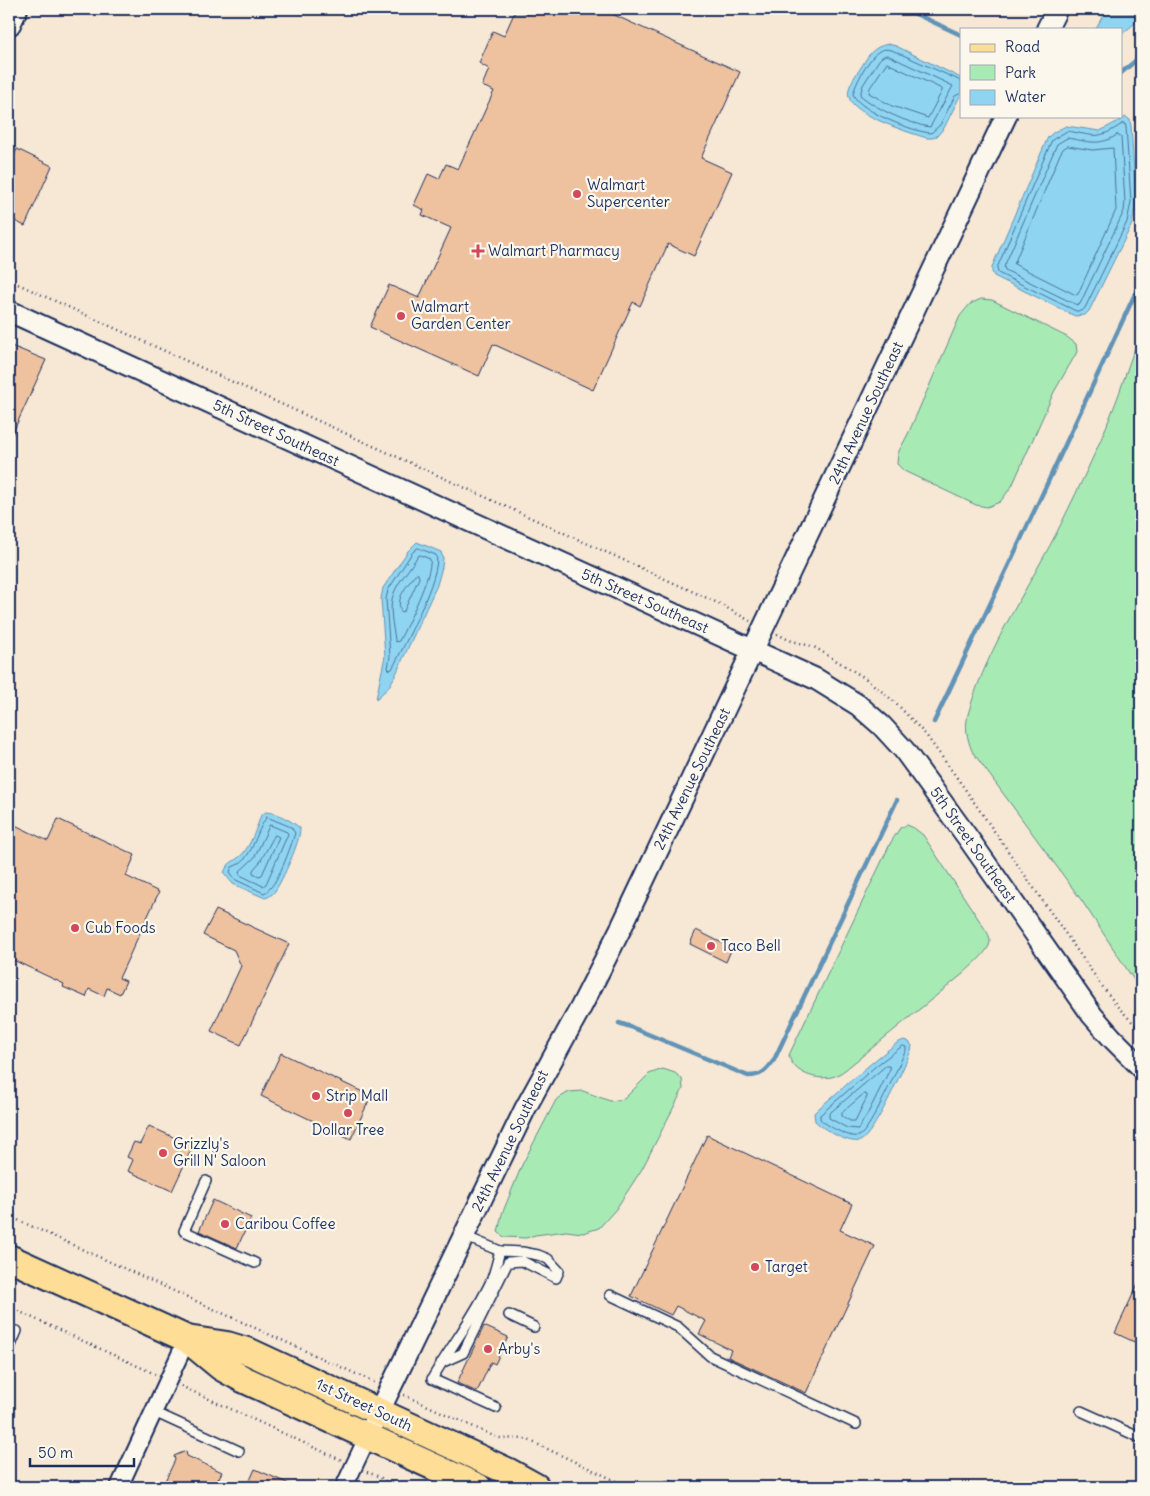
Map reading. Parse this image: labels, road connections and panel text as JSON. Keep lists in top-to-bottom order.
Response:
{
  "streets": {
    "main road": ["1st Street South"],
    "street": ["24th Avenue Southeast", "5th Street Southeast"]
  },
  "crossings": [
    ["24th Avenue Southeast", "5th Street Southeast"],
    ["24th Avenue Southeast", "1st Street South"]
  ],
  "places": {
    "other": [
      "Walmart Supercenter",
      "Walmart Garden Center",
      "Cub Foods",
      "Taco Bell",
      "Strip Mall",
      "Dollar Tree",
      "Grizzly's Grill N' Saloon",
      "Caribou Coffee",
      "Target",
      "Arby's"
    ],
    "health": ["Walmart Pharmacy"]
  },
  "legend": ["Road", "Park", "Water"],
  "scale_bar": "50 m"
}
